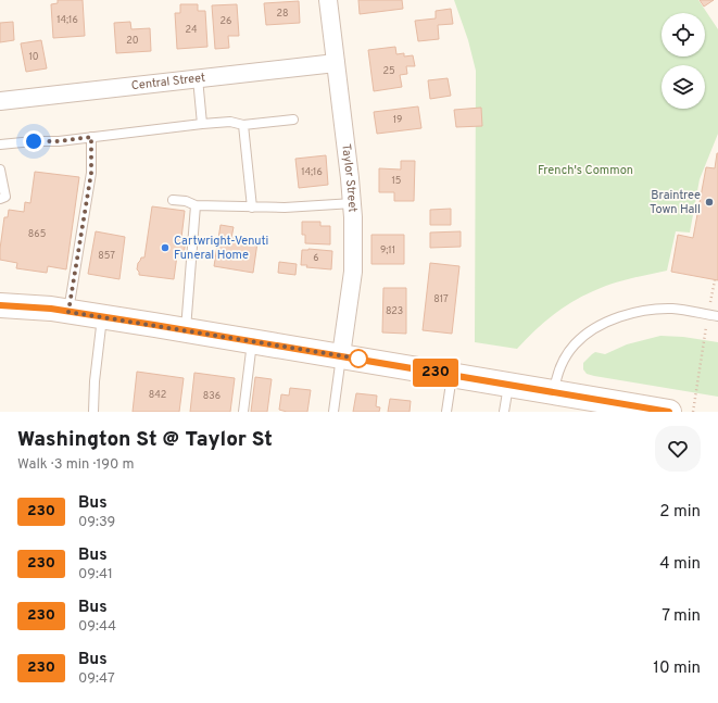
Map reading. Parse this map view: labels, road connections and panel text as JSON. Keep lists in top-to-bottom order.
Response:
{
  "streets": {
    "street": ["Central Street", "Taylor Street"]
  },
  "crossings": [
    ["Central Street", "Taylor Street"]
  ],
  "parks": ["French's Common"],
  "places": ["Braintree Town Hall", "Cartwright-Venuti Funeral Home"],
  "lines": ["bus line 230"],
  "house_numbers": [
    "28",
    "14;16",
    "26",
    "24",
    "20",
    "10",
    "25",
    "19",
    "14;16",
    "15",
    "865",
    "9;11",
    "857",
    "6",
    "817",
    "823",
    "842",
    "836"
  ],
  "page": {
    "on_map": "230",
    "heading": ["Washington St @ Taylor St", "Walk · 3 min · 190 m"],
    "list": [
      {
        "mark": "230",
        "name": "Bus",
        "note": "09:39",
        "value": "2 min"
      },
      {
        "mark": "230",
        "name": "Bus",
        "note": "09:41",
        "value": "4 min"
      },
      {
        "mark": "230",
        "name": "Bus",
        "note": "09:44",
        "value": "7 min"
      },
      {
        "mark": "230",
        "name": "Bus",
        "note": "09:47",
        "value": "10 min"
      }
    ]
  }
}
